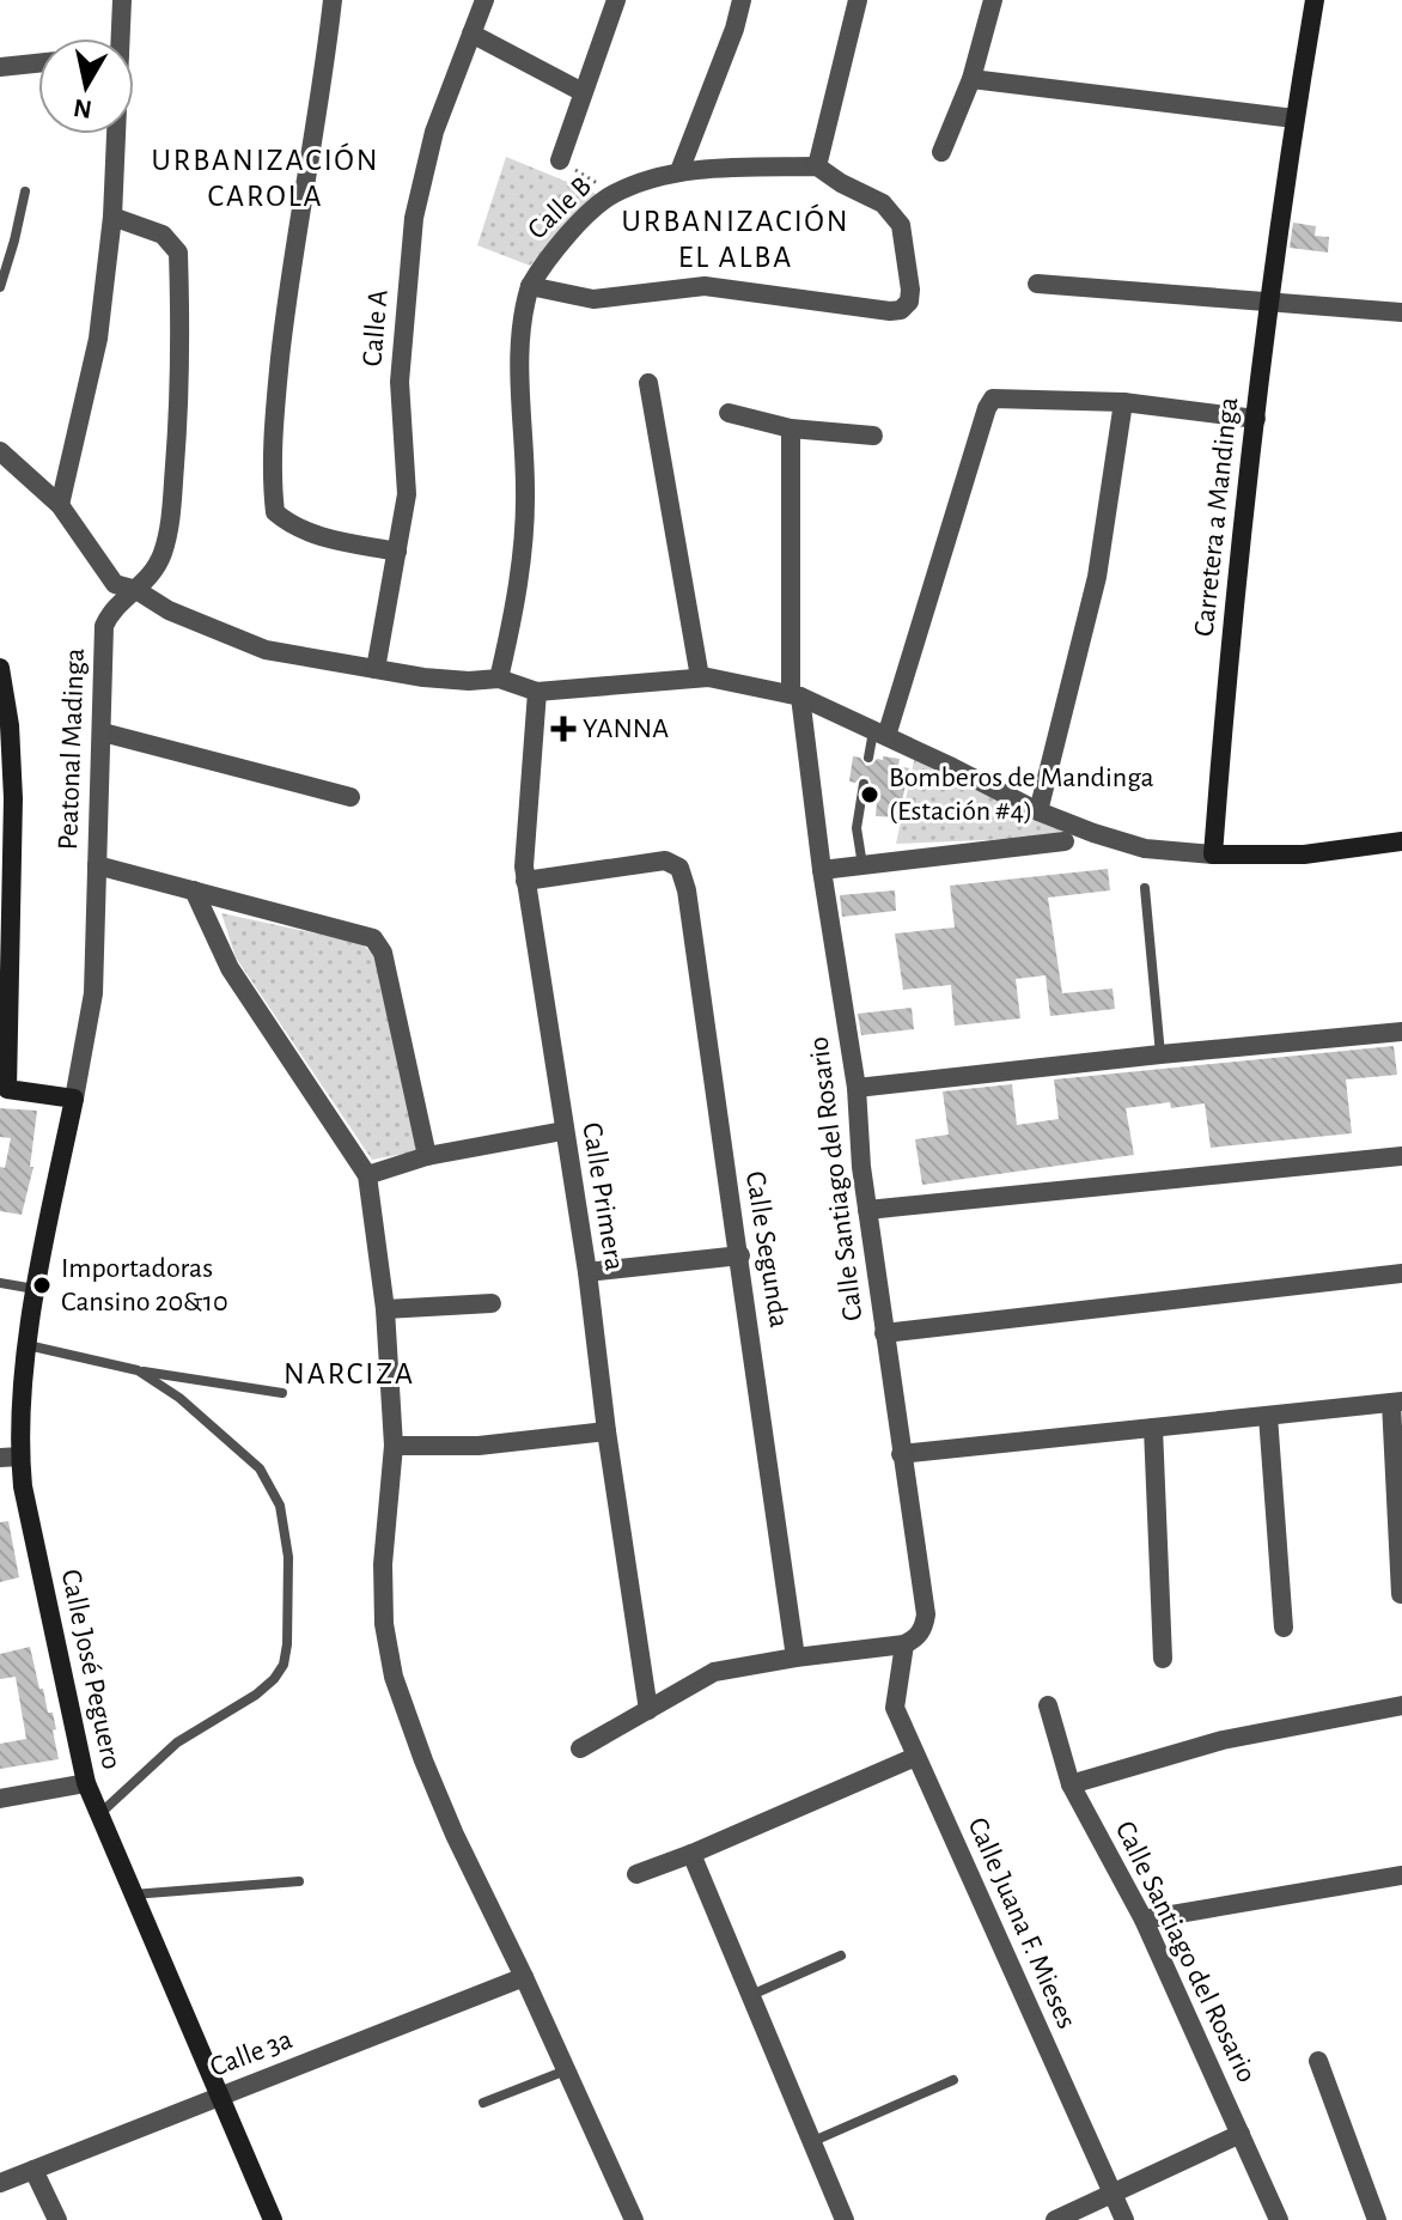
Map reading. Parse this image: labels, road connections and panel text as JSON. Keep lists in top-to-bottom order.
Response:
{
  "streets": {
    "main road": ["Carretera a Mandinga", "Calle José Peguero"],
    "street": [
      "Calle B",
      "Calle A",
      "Peatonal Madinga",
      "Calle Santiago del Rosario",
      "Calle Primera",
      "Calle Segunda",
      "Calle Juana F. Mieses",
      "Calle 3a"
    ]
  },
  "crossings": [
    ["Peatonal Madinga", "Calle José Peguero"],
    ["Calle Santiago del Rosario", "Calle Juana F. Mieses"],
    ["Calle Primera", "Calle Segunda"],
    ["Calle José Peguero", "Calle 3a"]
  ],
  "districts": ["URBANIZACIÓN CAROLA", "URBANIZACIÓN EL ALBA", "NARCIZA"],
  "places": {
    "health": ["YANNA"],
    "other": ["Bomberos de Mandinga (Estación #4)", "Importadoras Cansino 20&10"]
  },
  "north": "bottom"
}
